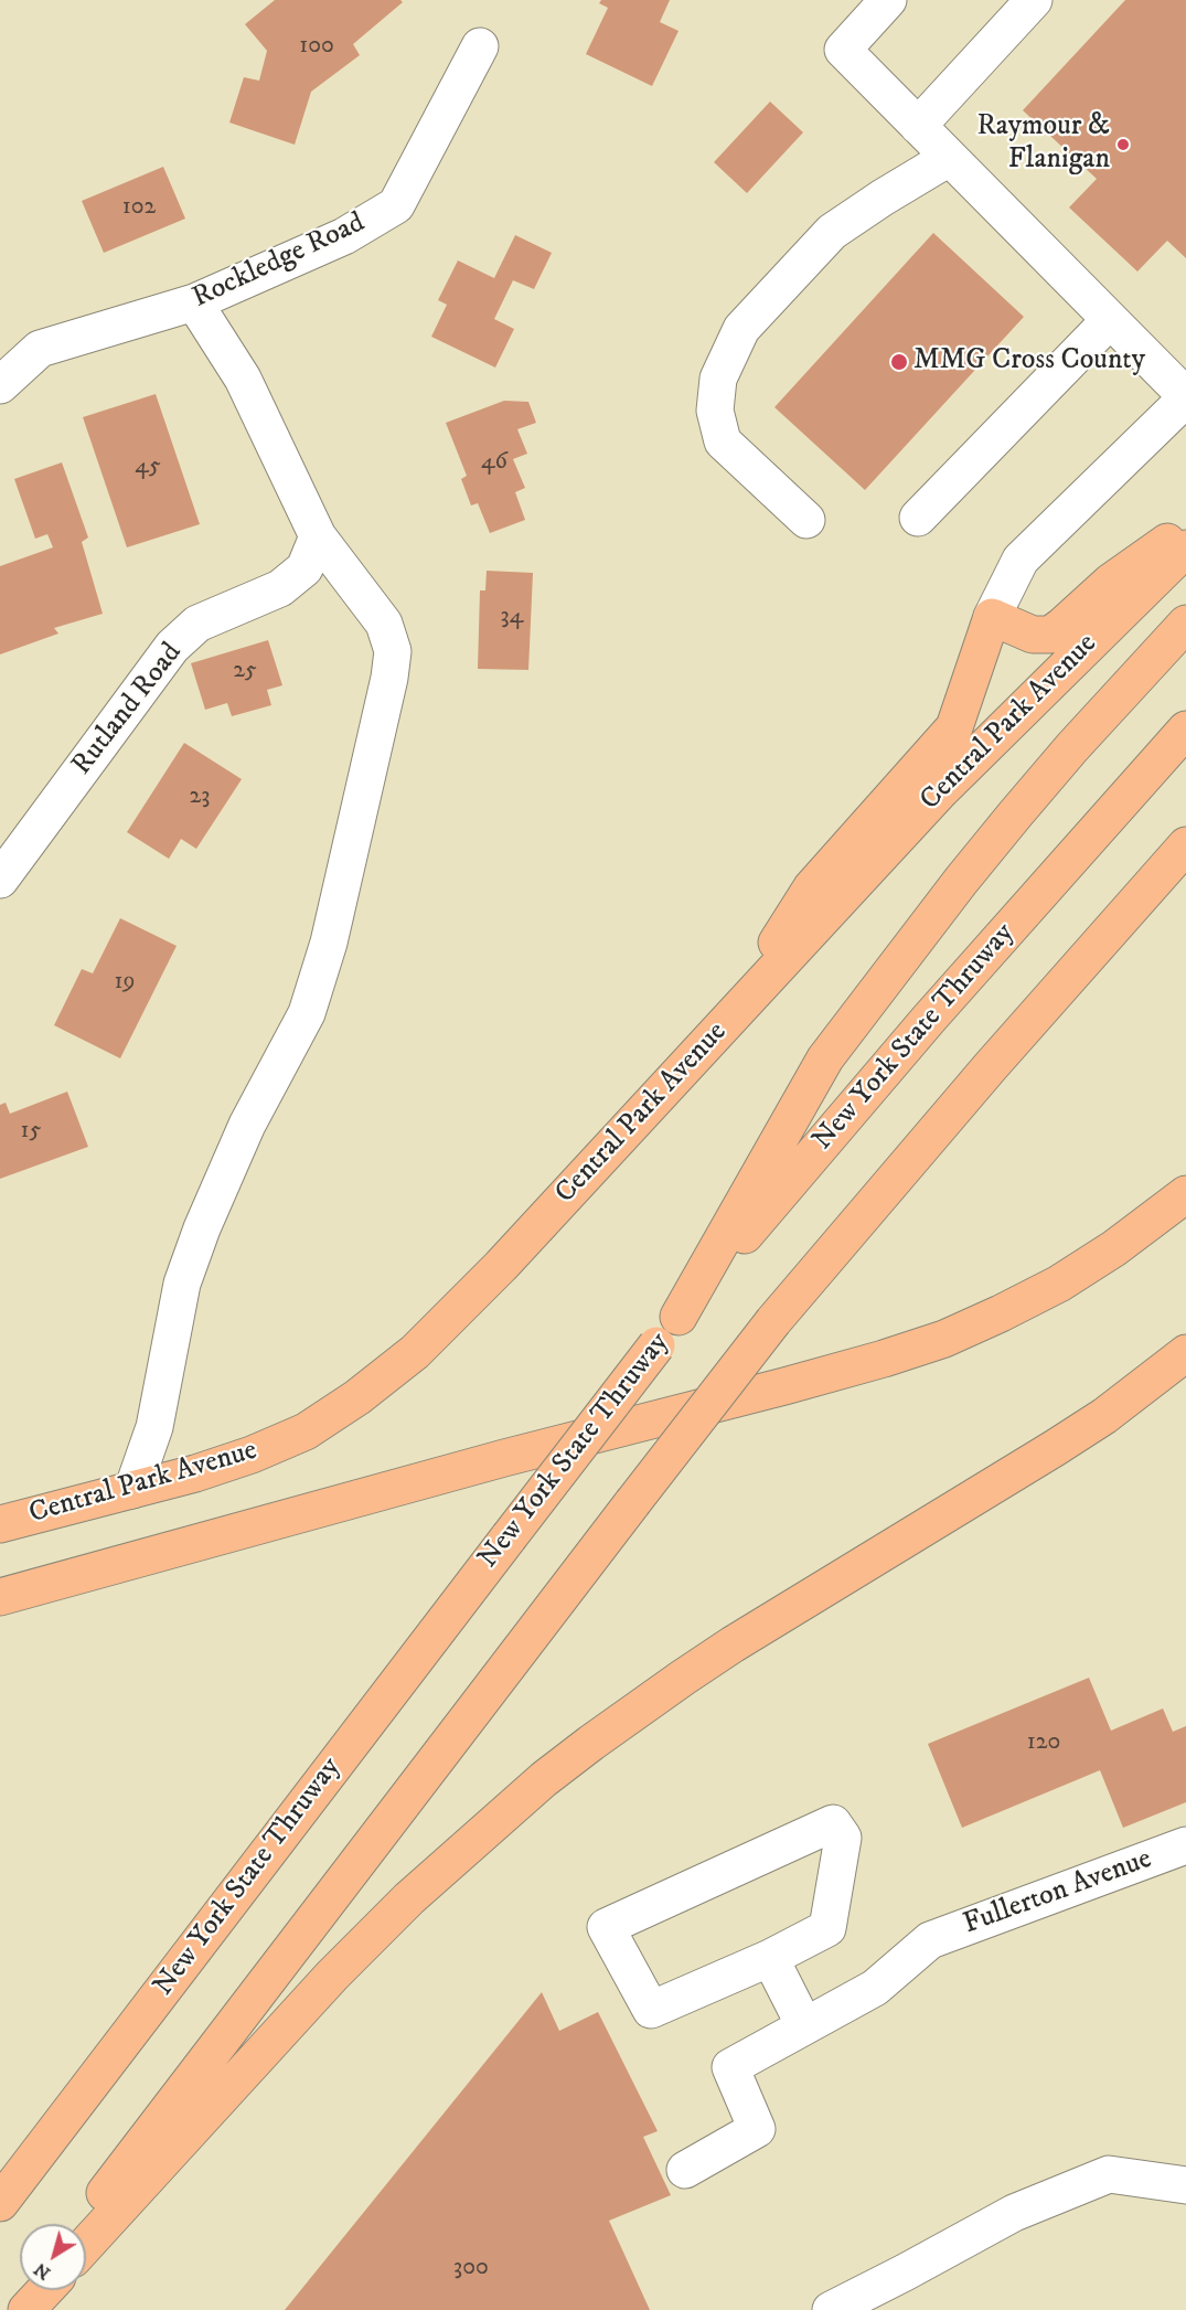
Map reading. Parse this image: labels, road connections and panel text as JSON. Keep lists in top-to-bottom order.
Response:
{
  "streets": {
    "main road": ["Central Park Avenue", "New York State Thruway"],
    "street": ["Rockledge Road", "Rutland Road", "Fullerton Avenue"]
  },
  "places": ["Raymour & Flanigan", "MMG Cross County"],
  "house_numbers": [
    "100",
    "102",
    "46",
    "45",
    "34",
    "25",
    "23",
    "19",
    "15",
    "120",
    "300"
  ],
  "north": "bottom left"
}
